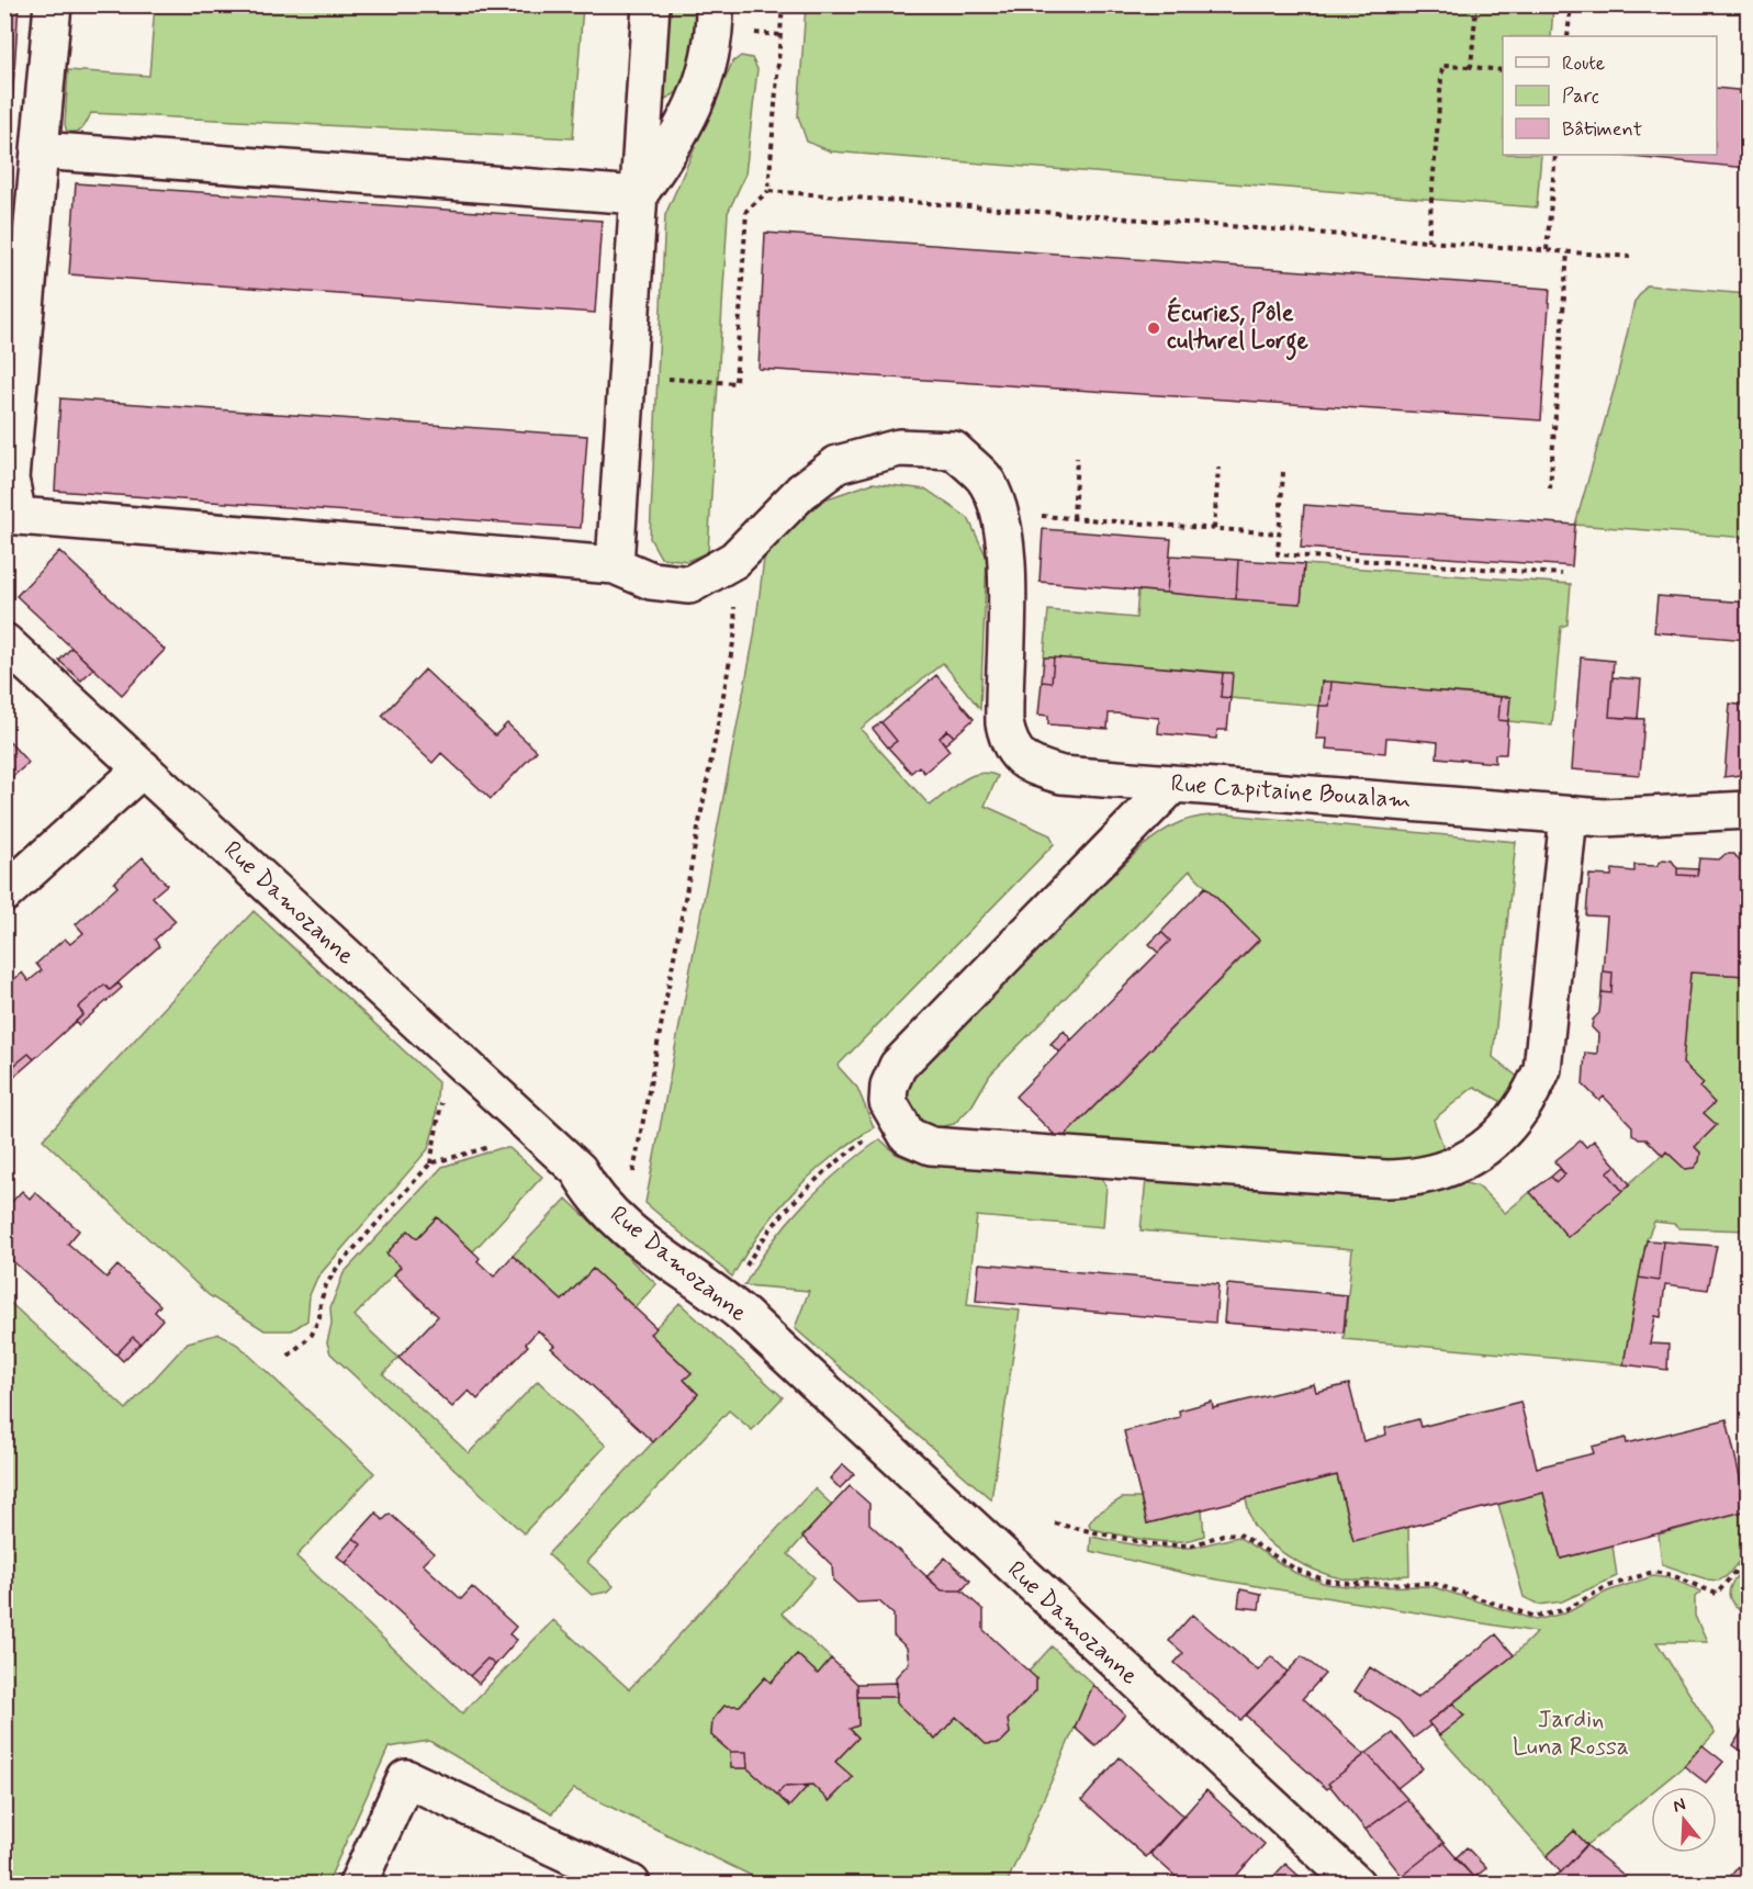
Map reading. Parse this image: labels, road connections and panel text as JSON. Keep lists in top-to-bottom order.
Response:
{
  "streets": {
    "street": ["Rue Capitaine Boualam", "Rue Damozanne"]
  },
  "parks": ["Jardin Luna Rossa"],
  "places": ["Écuries, Pôle culturel Lorge"],
  "legend": ["Route", "Parc", "Bâtiment"],
  "north": "top"
}
